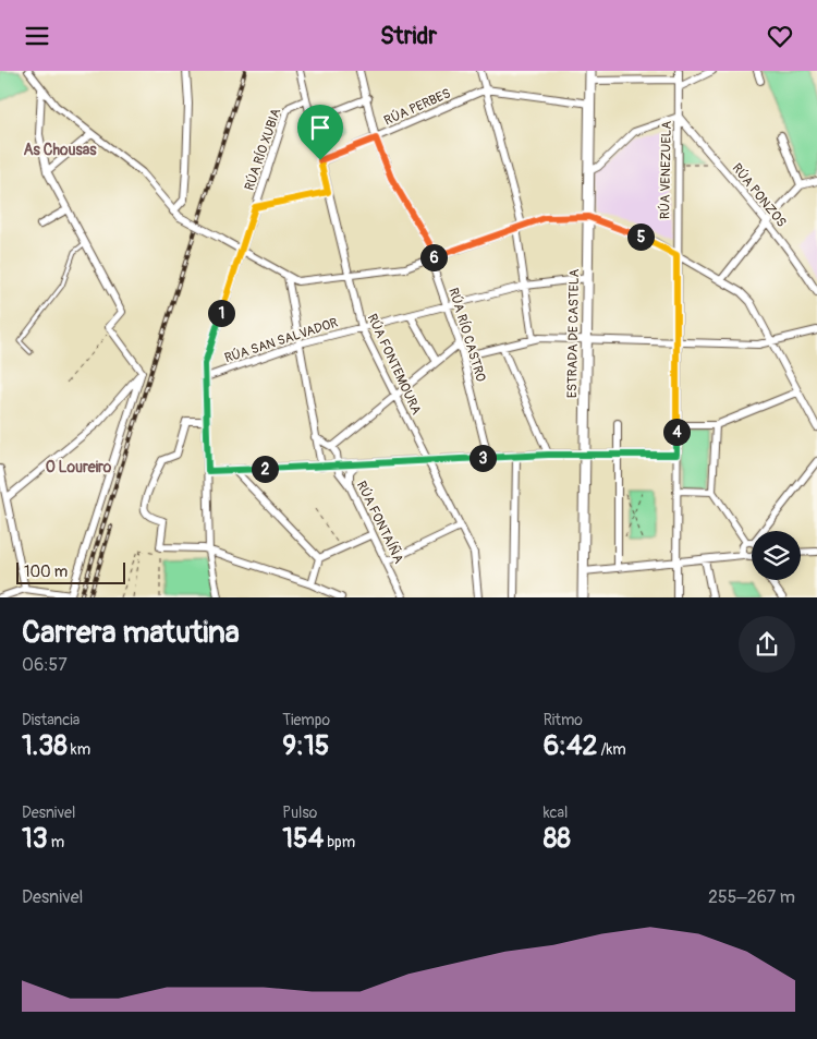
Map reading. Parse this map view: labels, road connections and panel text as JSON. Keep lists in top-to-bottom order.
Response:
{
  "streets": {
    "main road": ["ESTRADA DE CASTELA"],
    "street": [
      "RÚA PERBES",
      "RÚA RÍO XUBIA",
      "RÚA VENEZUELA",
      "RÚA PONZOS",
      "RÚA RÍO CASTRO",
      "RÚA SAN SALVADOR",
      "RÚA FONTEMOURA",
      "RÚA FONTAÍÑA"
    ]
  },
  "crossings": [
    ["RÚA PERBES", "RÚA RÍO CASTRO"],
    ["RÚA PERBES", "RÚA FONTEMOURA"],
    ["RÚA RÍO XUBIA", "RÚA SAN SALVADOR"],
    ["RÚA RÍO XUBIA", "RÚA FONTEMOURA"],
    ["RÚA VENEZUELA", "RÚA PONZOS"],
    ["ESTRADA DE CASTELA", "RÚA SAN SALVADOR"],
    ["RÚA RÍO CASTRO", "RÚA SAN SALVADOR"],
    ["RÚA SAN SALVADOR", "RÚA FONTEMOURA"]
  ],
  "districts": ["As Chousas", "O Loureiro"],
  "scale_bar": "100 m",
  "page": {
    "header": "Stridr",
    "pins": [
      "5",
      "6",
      "1",
      "4",
      "3",
      "2"
    ],
    "scale": "100 m",
    "heading": ["Carrera matutina", "06:57"],
    "stats": [
      ["Distancia", "1.38 km"],
      ["Tiempo", "9:15"],
      ["Ritmo", "6:42 /km"],
      ["Desnivel", "13 m"],
      ["Pulso", "154 bpm"],
      ["kcal", "88"]
    ],
    "chart": ["Desnivel", "255–267 m"]
  }
}
